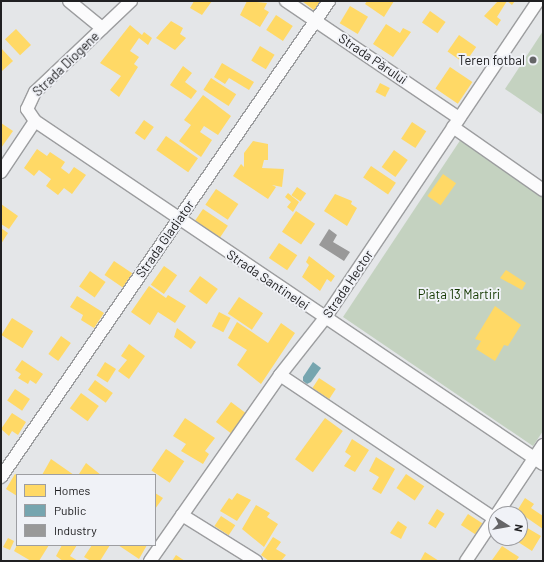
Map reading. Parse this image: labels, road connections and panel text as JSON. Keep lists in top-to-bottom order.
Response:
{
  "streets": {
    "street": [
      "Strada Părului",
      "Strada Diogene",
      "Strada Gladiator",
      "Strada Santinelei",
      "Strada Hector"
    ]
  },
  "crossings": [
    ["Strada Părului", "Strada Gladiator"],
    ["Strada Părului", "Strada Hector"],
    ["Strada Diogene", "Strada Santinelei"],
    ["Strada Gladiator", "Strada Santinelei"],
    ["Strada Santinelei", "Strada Hector"]
  ],
  "parks": ["Piața 13 Martiri"],
  "places": ["Teren fotbal"],
  "legend": ["Homes", "Public", "Industry"],
  "north": "right"
}
